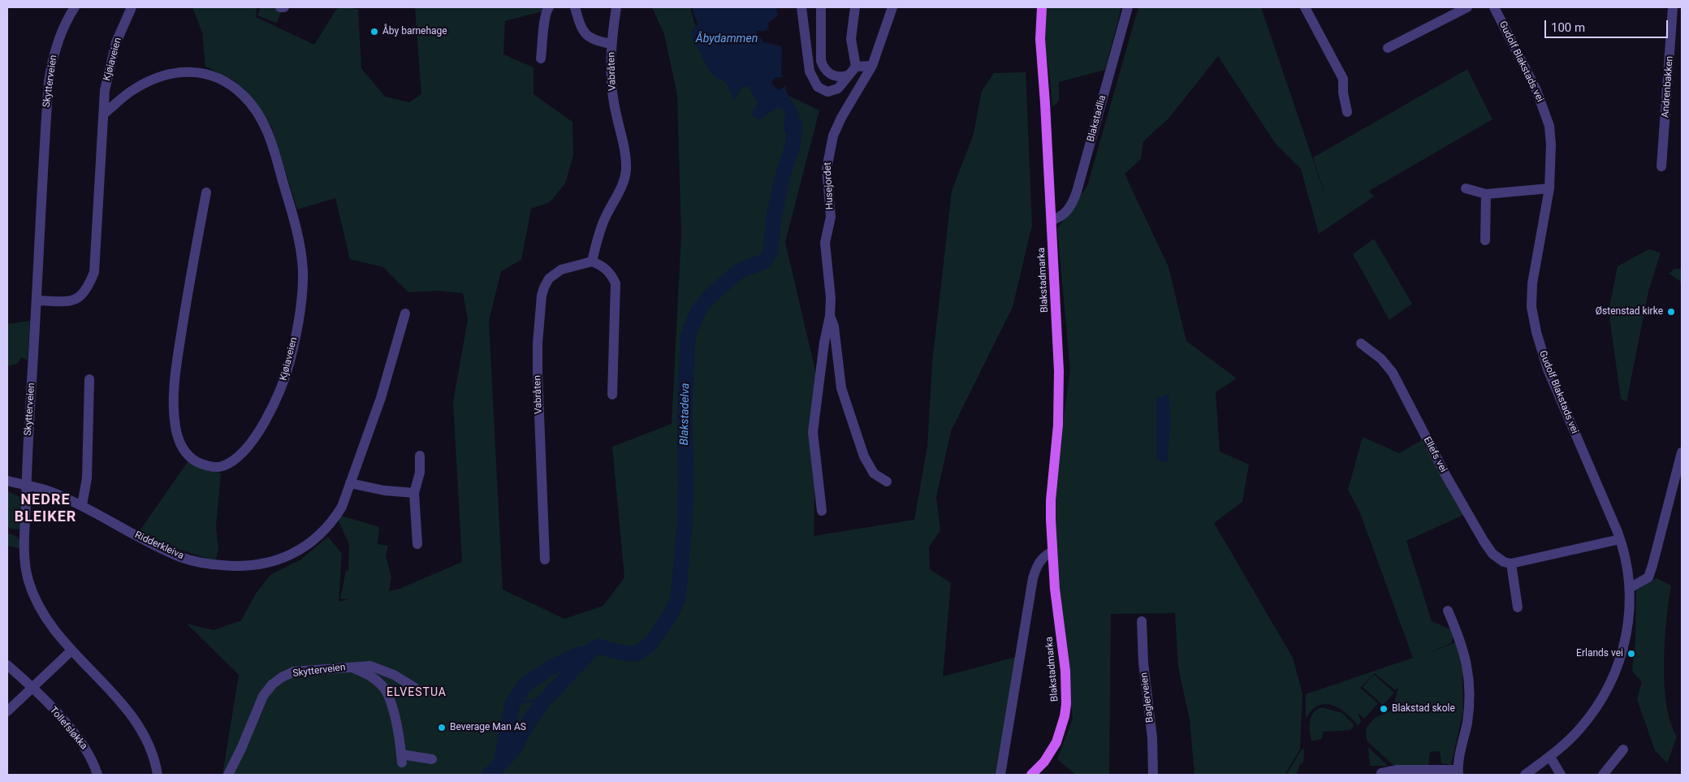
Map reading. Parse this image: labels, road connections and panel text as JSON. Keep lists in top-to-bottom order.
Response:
{
  "streets": {
    "main road": ["Blakstadmarka"],
    "street": [
      "Kjøiaveien",
      "Gudolf Blakstads vei",
      "Vabråten",
      "Skytterveien",
      "Andrenbakken",
      "Blakstadlia",
      "Husejordet",
      "Ellefs vei",
      "Ridderkleiva",
      "Baglerveien",
      "Tollefsløkka"
    ]
  },
  "crossings": [
    ["Kjøiaveien", "Skytterveien"],
    ["Skytterveien", "Ridderkleiva"],
    ["Blakstadlia", "Blakstadmarka"]
  ],
  "districts": ["NEDRE BLEIKER", "ELVESTUA"],
  "water": ["Åbydammen", "Blakstadelva"],
  "places": [
    "Åby barnehage",
    "Østenstad kirke",
    "Erlands vei",
    "Blakstad skole",
    "Beverage Man AS"
  ],
  "scale_bar": "100 m"
}
